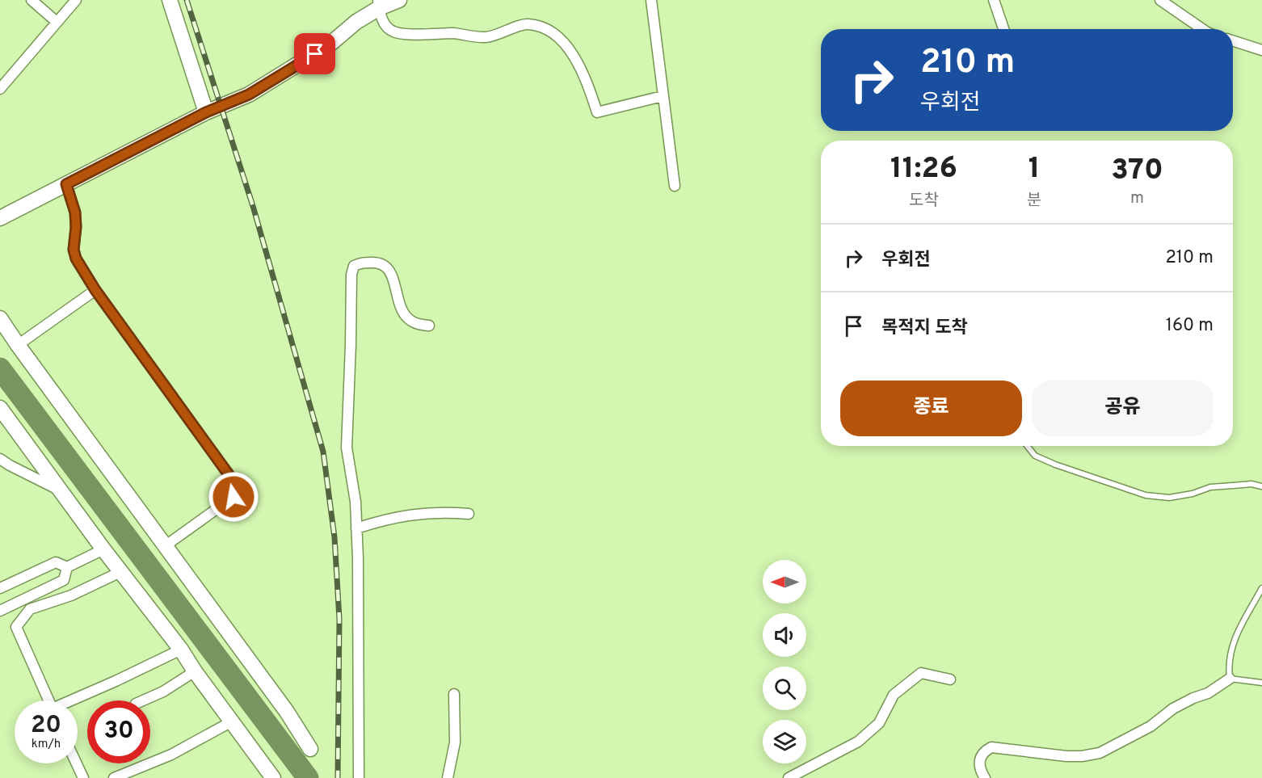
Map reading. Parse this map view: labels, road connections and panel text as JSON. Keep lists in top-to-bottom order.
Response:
{
  "north": "left",
  "page": {
    "turn": ["210 m", "우회전"],
    "eta": [
      "11:26",
      "도착",
      "1",
      "분",
      "370",
      "m"
    ],
    "list": [
      {
        "name": "우회전",
        "value": "210 m"
      },
      {
        "name": "목적지 도착",
        "value": "160 m"
      }
    ],
    "buttons": ["종료", "공유"],
    "speed": "20 km/h",
    "limit": "30"
  }
}
